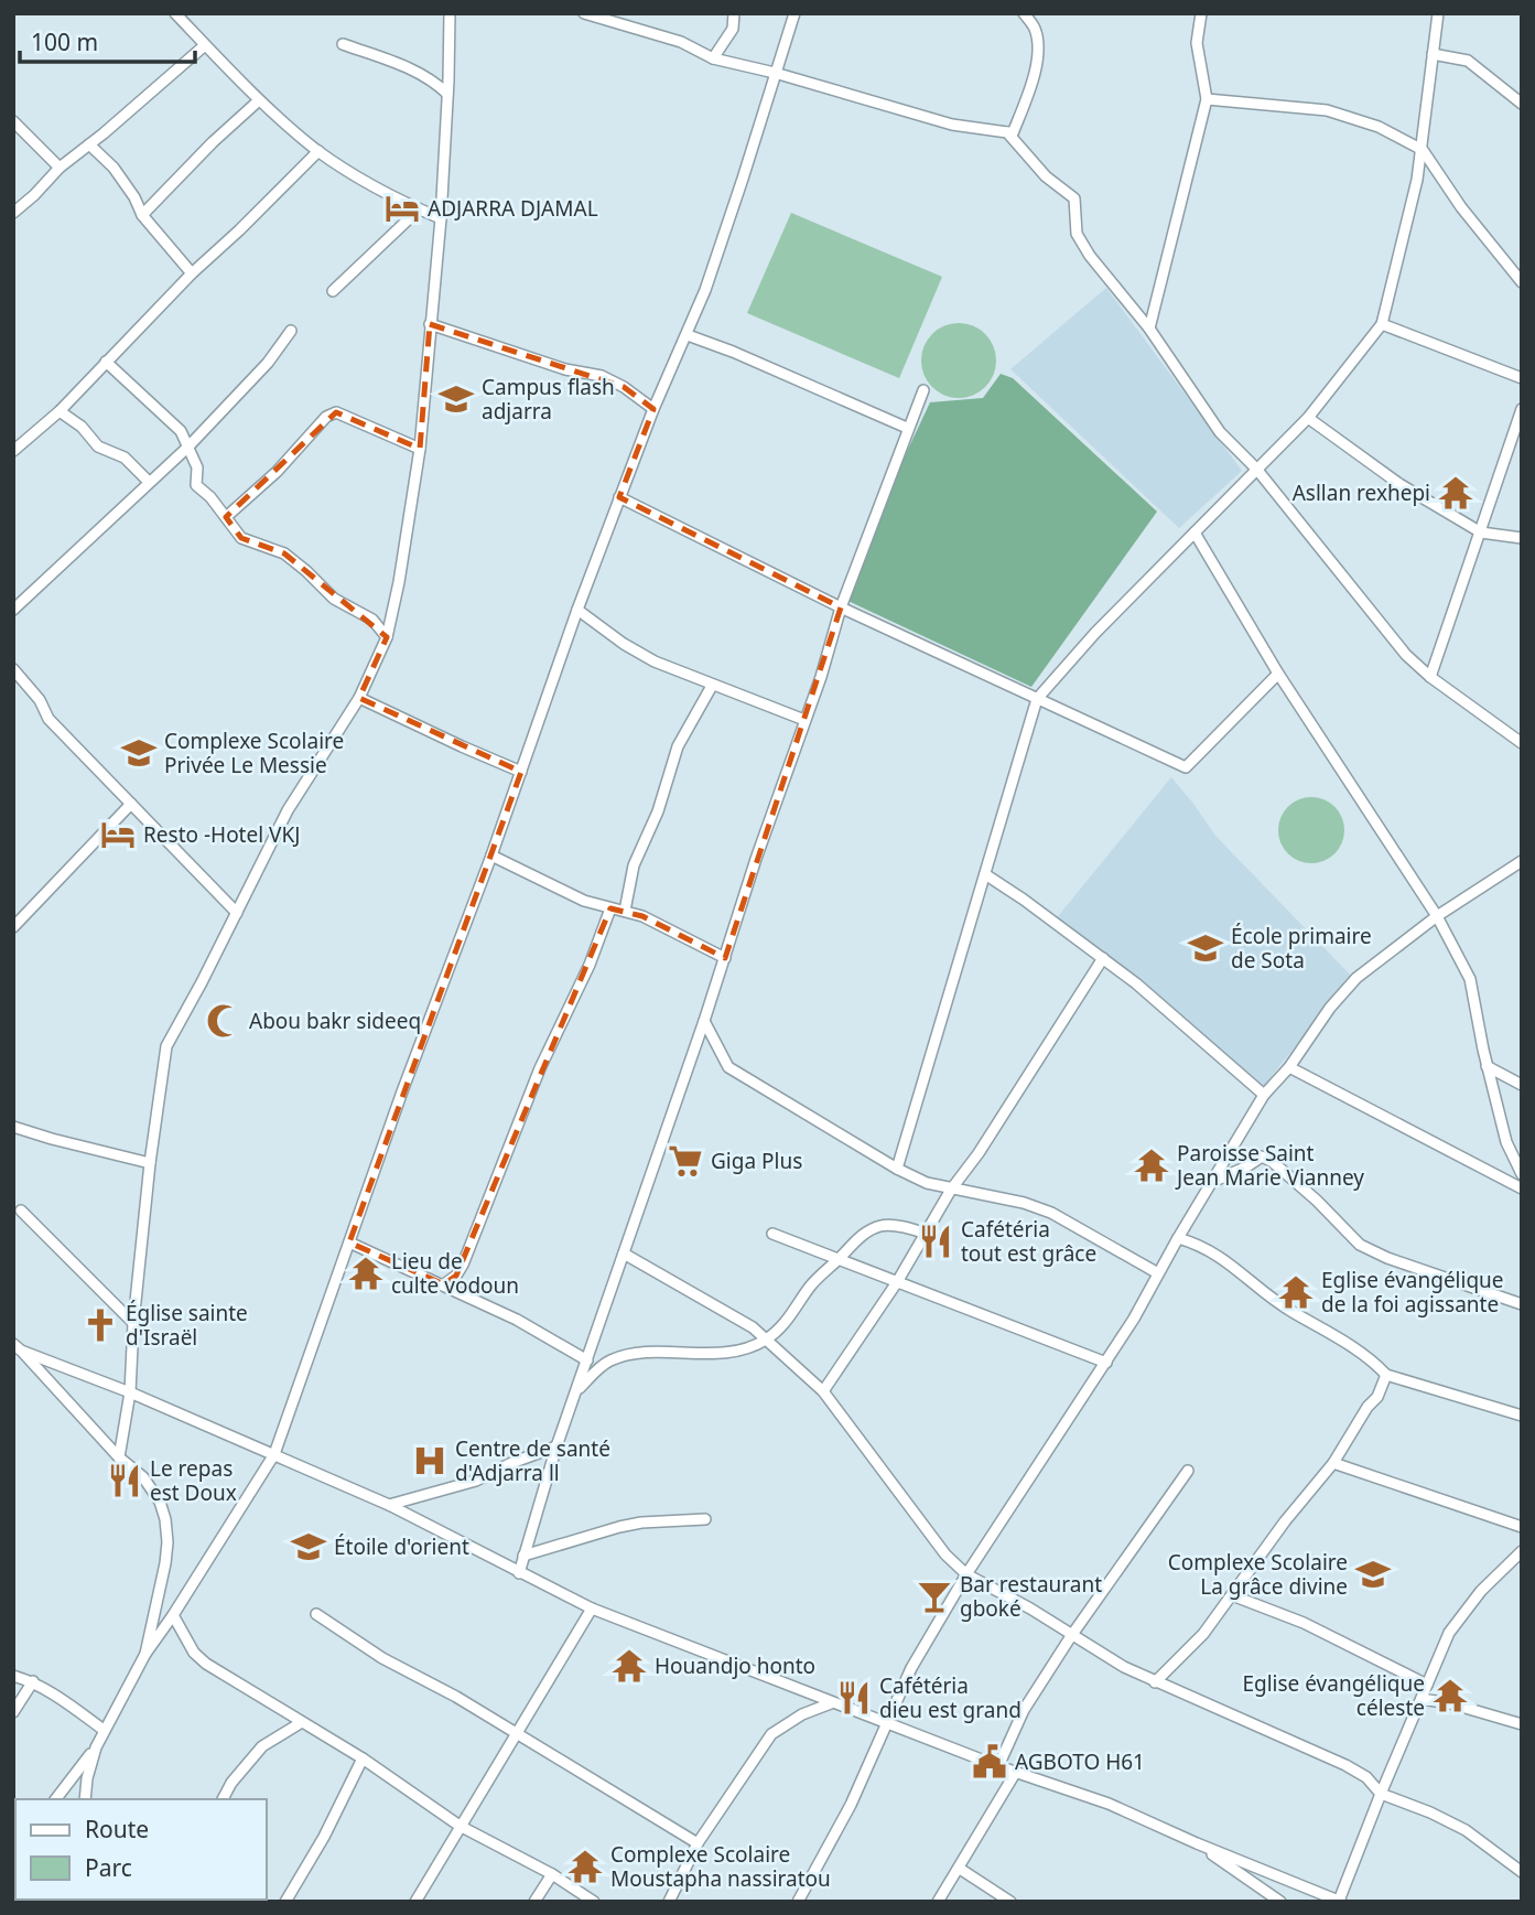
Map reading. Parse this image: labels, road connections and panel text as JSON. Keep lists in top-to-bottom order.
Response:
{
  "places": {
    "hotel": ["ADJARRA DJAMAL", "Resto -Hotel VKJ"],
    "school or university": [
      "Campus flash adjarra",
      "Complexe Scolaire Privée Le Messie",
      "École primaire de Sota",
      "Étoile d'orient",
      "Complexe Scolaire La grâce divine"
    ],
    "temple": [
      "Asllan rexhepi",
      "Paroisse Saint Jean Marie Vianney",
      "Lieu de culte vodoun",
      "Eglise évangélique de la foi agissante",
      "Houandjo honto",
      "Eglise évangélique céleste",
      "Complexe Scolaire Moustapha nassiratou"
    ],
    "mosque": ["Abou bakr sideeq"],
    "supermarket": ["Giga Plus"],
    "restaurant": ["Cafétéria tout est grâce", "Le repas est Doux", "Cafétéria dieu est grand"],
    "church": ["Église sainte d'Israël"],
    "hospital": ["Centre de santé d'Adjarra ll"],
    "bar": ["Bar restaurant gboké"],
    "public building": ["AGBOTO H61"]
  },
  "legend": ["Route", "Parc"],
  "scale_bar": "100 m"
}
